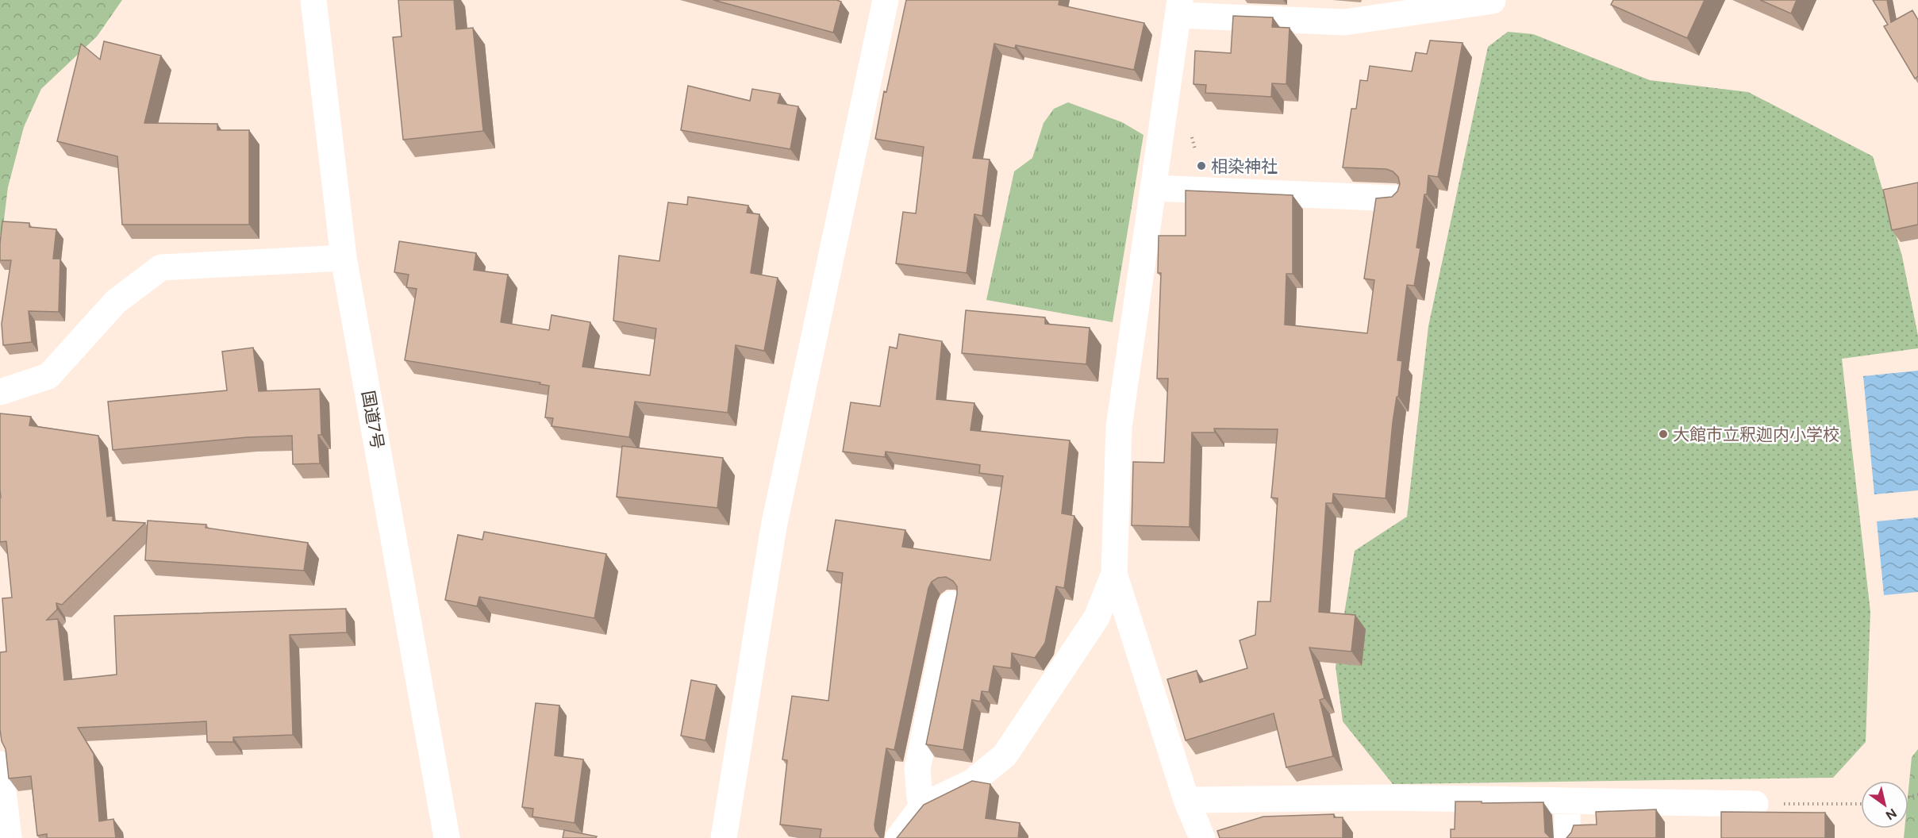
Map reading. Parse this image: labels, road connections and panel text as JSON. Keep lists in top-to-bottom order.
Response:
{
  "streets": {
    "main road": ["国道7号"]
  },
  "places": ["相染神社", "大館市立釈迦内小学校"],
  "north": "bottom right"
}
